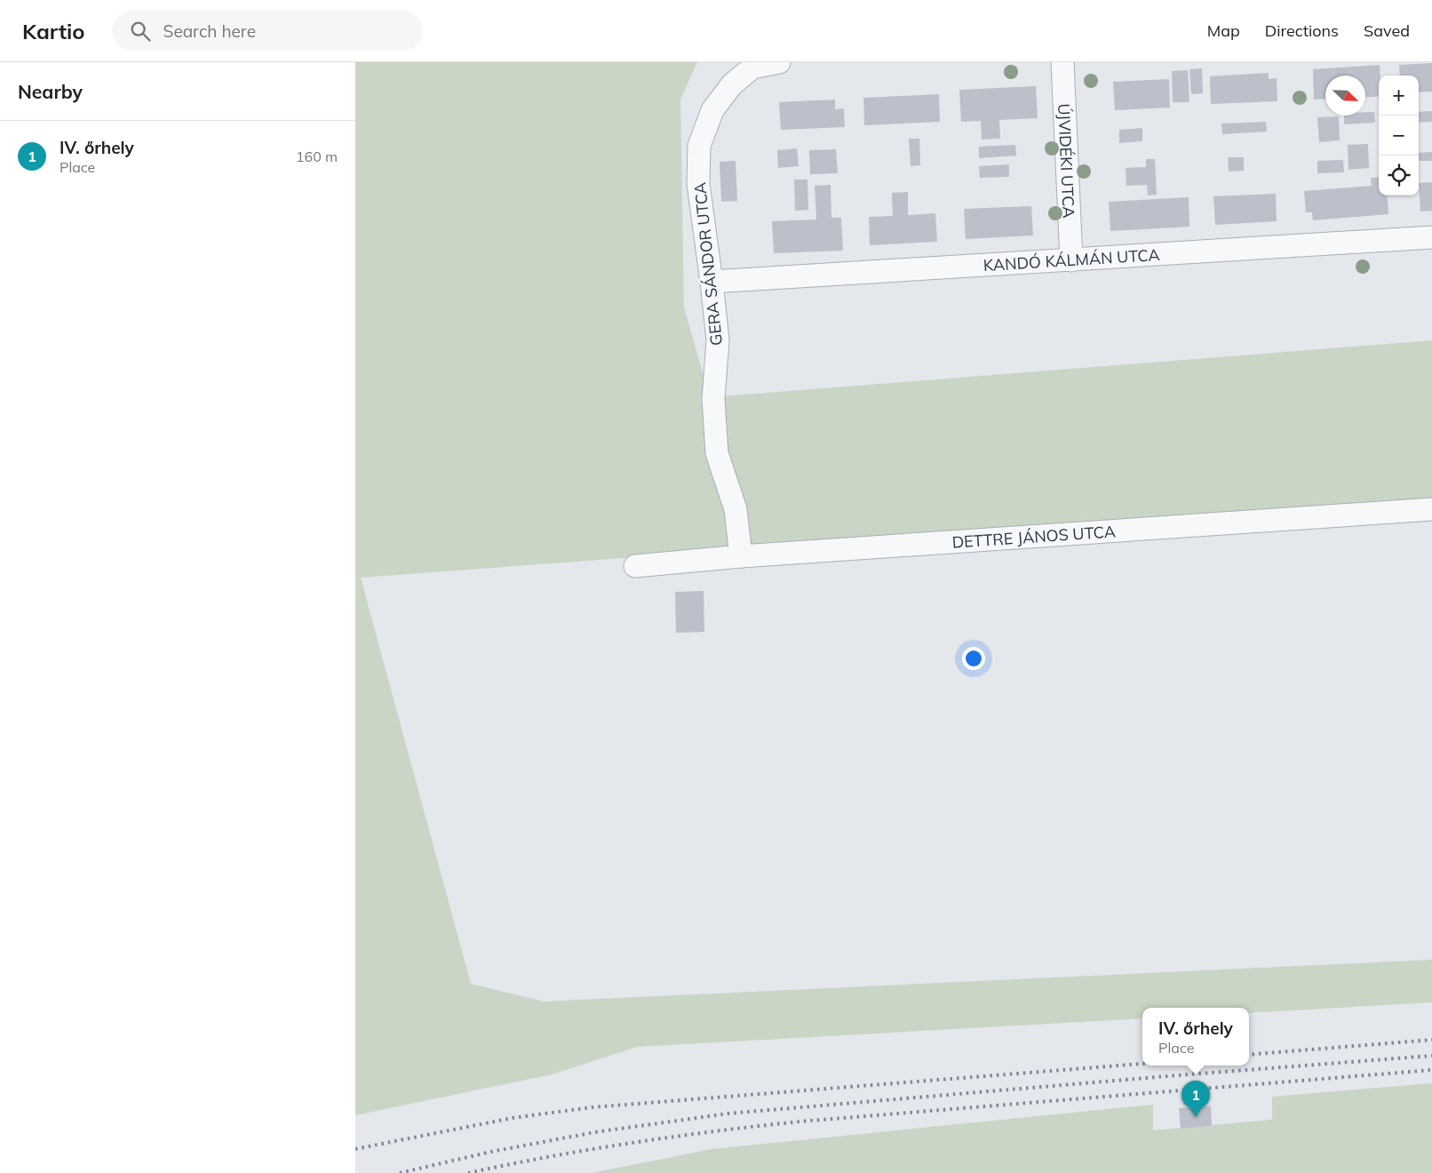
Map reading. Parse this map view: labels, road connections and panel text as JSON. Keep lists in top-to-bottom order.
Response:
{
  "streets": {
    "street": [
      "ÚJVIDÉKI UTCA",
      "KANDÓ KÁLMÁN UTCA",
      "GERA SÁNDOR UTCA",
      "DETTRE JÁNOS UTCA"
    ]
  },
  "crossings": [
    ["ÚJVIDÉKI UTCA", "KANDÓ KÁLMÁN UTCA"],
    ["KANDÓ KÁLMÁN UTCA", "GERA SÁNDOR UTCA"],
    ["GERA SÁNDOR UTCA", "DETTRE JÁNOS UTCA"]
  ],
  "north": "bottom right",
  "page": {
    "header": "Kartio",
    "search": "Search here",
    "nav": ["Map", "Directions", "Saved"],
    "heading": "Nearby",
    "map_buttons": ["+", "−"],
    "list": [
      {
        "mark": "1",
        "name": "IV. őrhely",
        "note": "Place",
        "value": "160 m"
      }
    ],
    "popup": ["IV. őrhely", "Place"],
    "pins": "1"
  }
}
